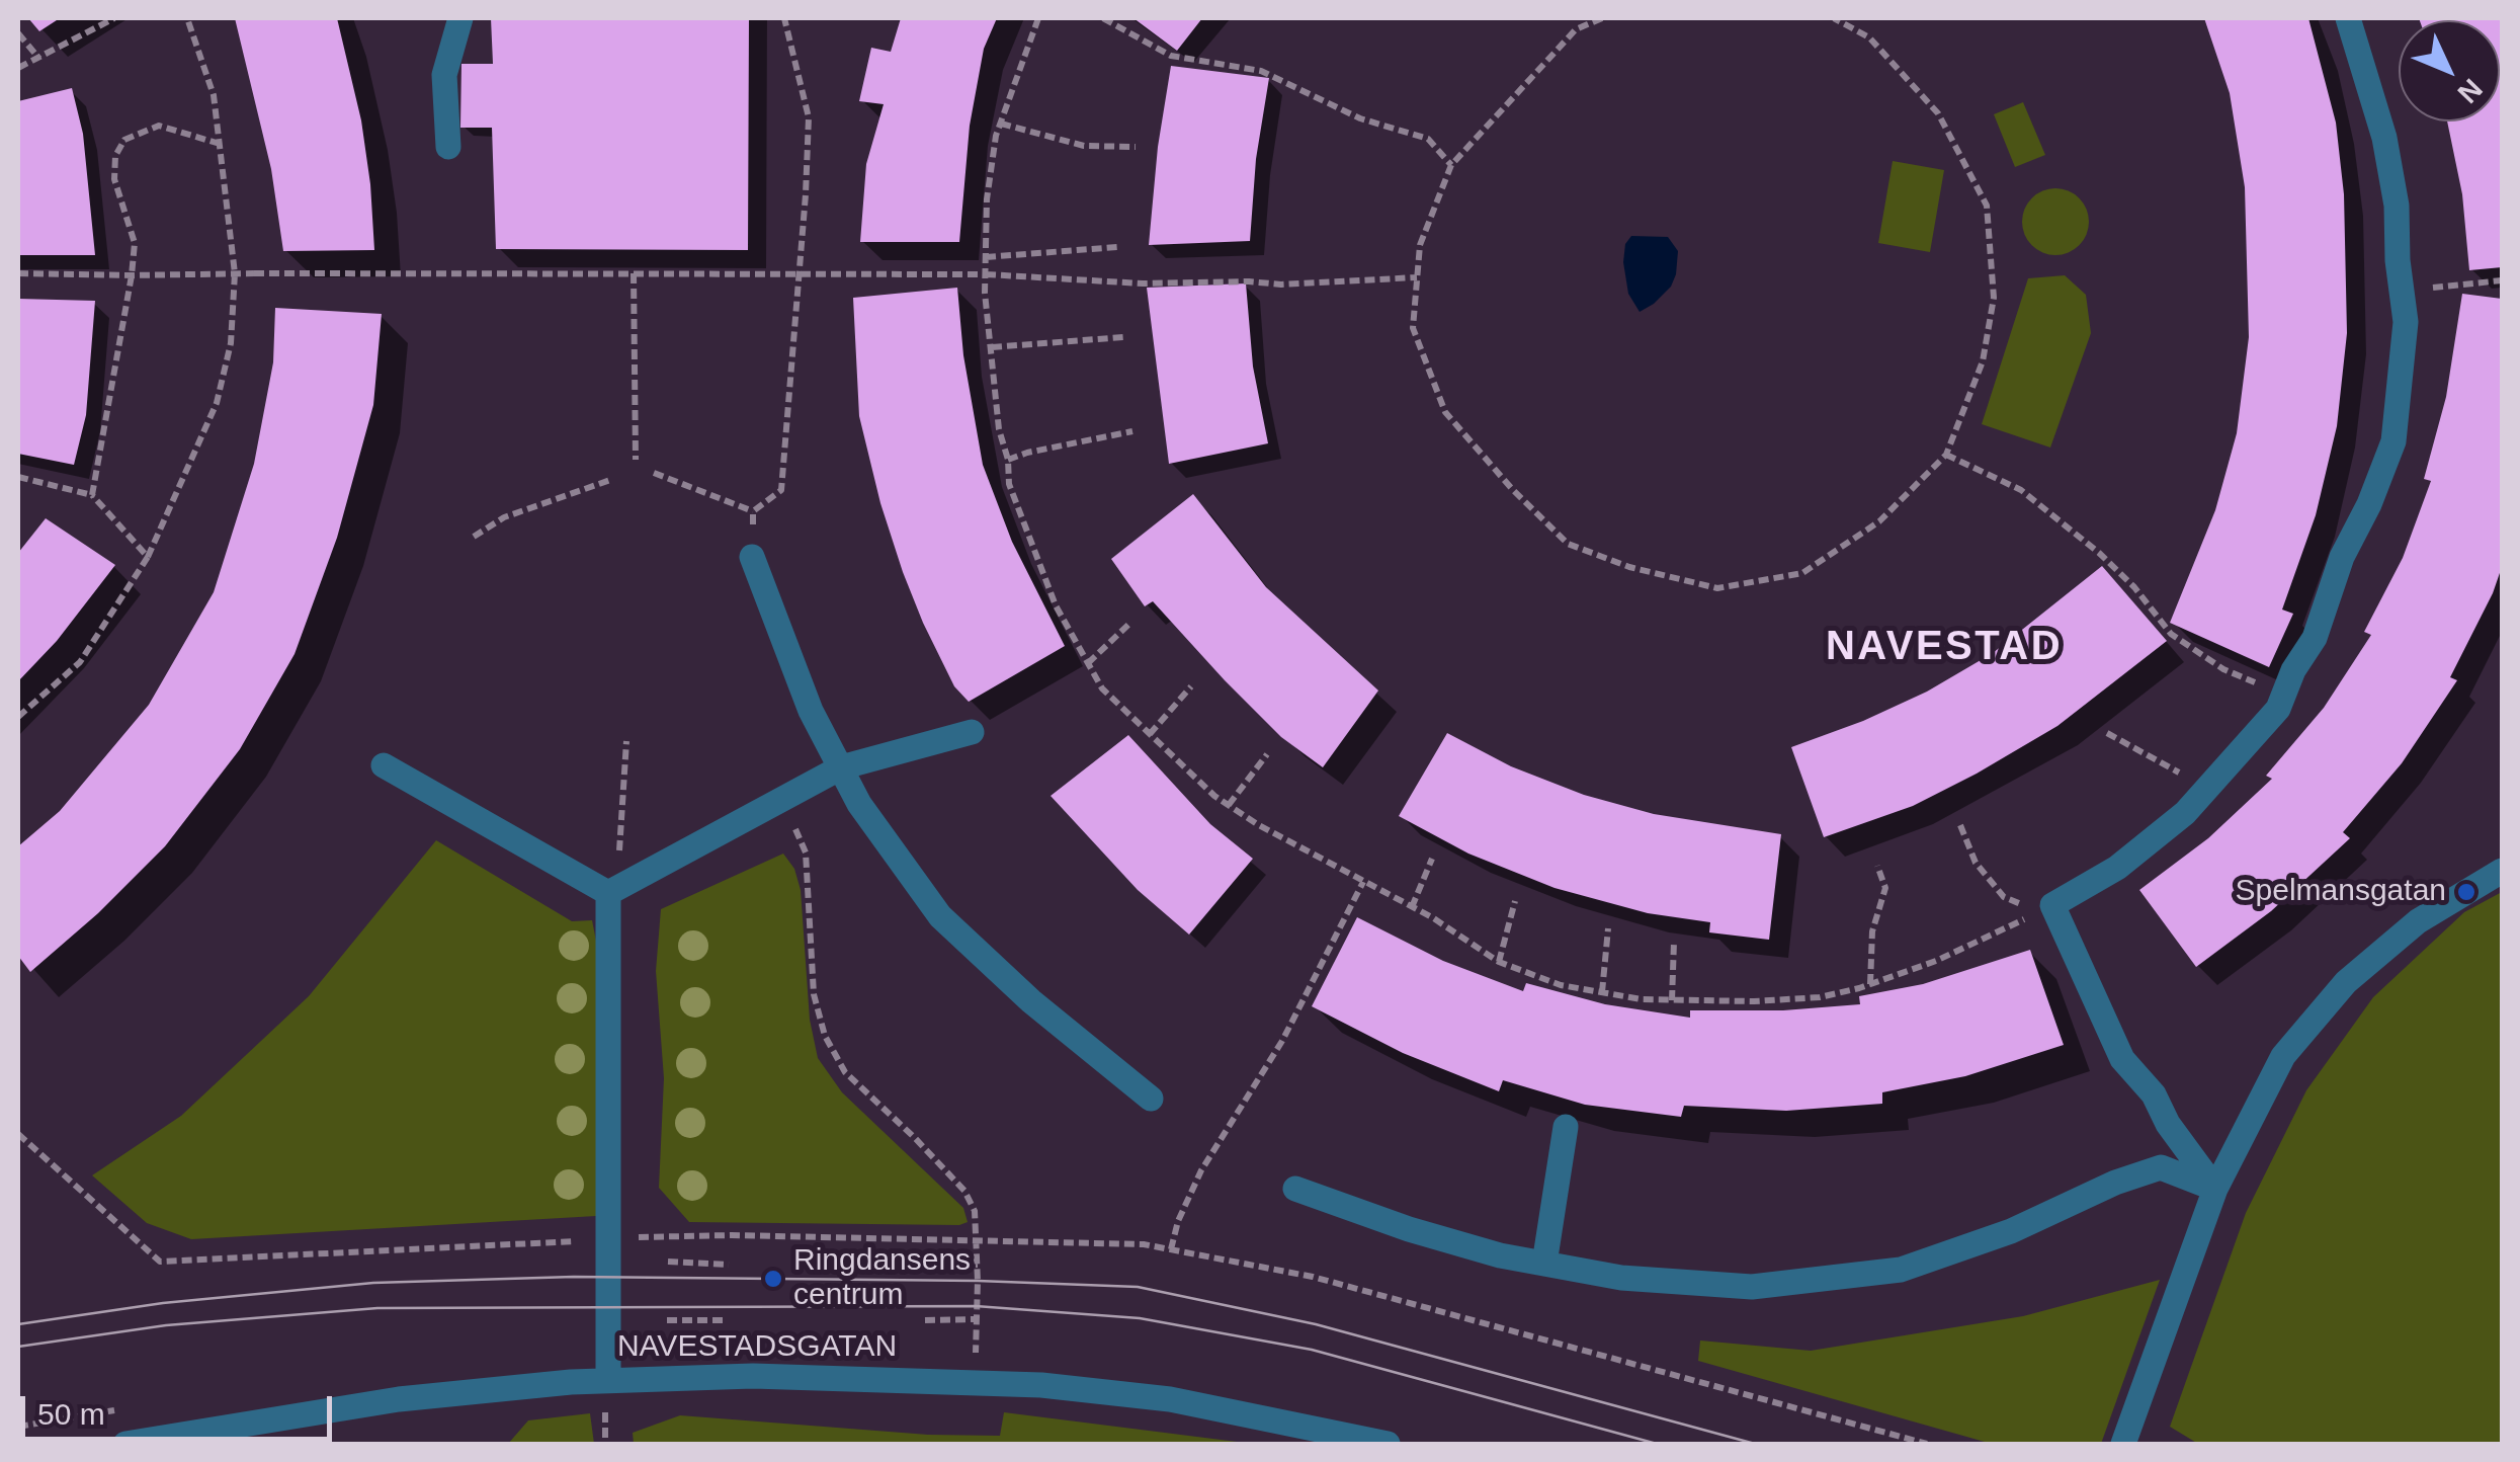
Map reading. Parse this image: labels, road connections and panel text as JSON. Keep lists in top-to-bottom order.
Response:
{
  "streets": {
    "street": ["NAVESTADSGATAN"]
  },
  "districts": ["NAVESTAD"],
  "places": ["Spelmansgatan", "Ringdansens centrum"],
  "scale_bar": "50 m",
  "north": "bottom right"
}
